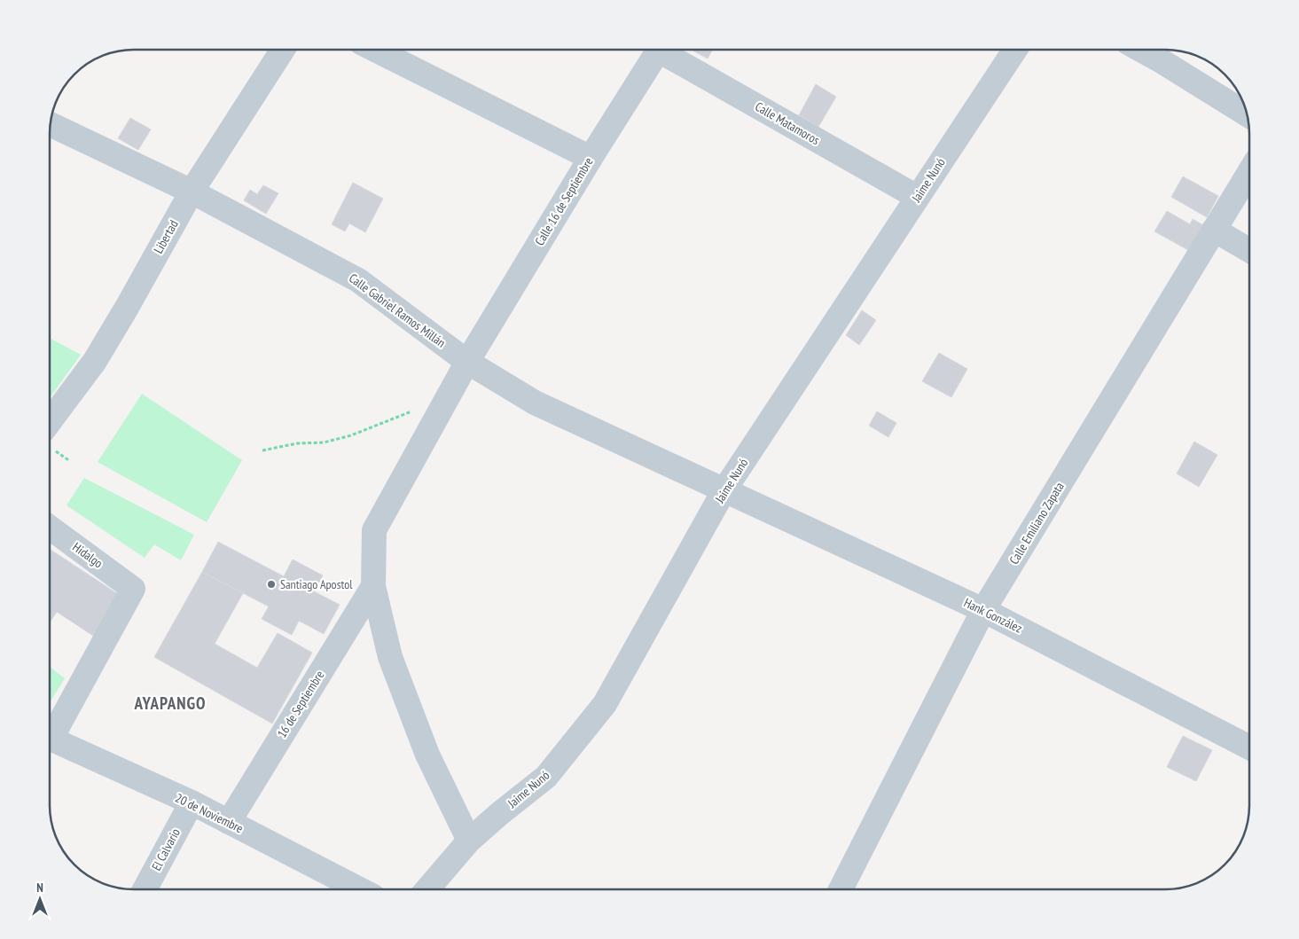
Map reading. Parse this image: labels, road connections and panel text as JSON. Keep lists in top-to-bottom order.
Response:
{
  "streets": {
    "street": [
      "Calle Matamoros",
      "Jaime Nunó",
      "Calle 16 de Septiembre",
      "Libertad",
      "Calle Gabriel Ramos Millán",
      "Calle Emiliano Zapata",
      "Hidalgo",
      "Hank González",
      "16 de Septiembre",
      "20 de Noviembre",
      "El Calvario"
    ]
  },
  "crossings": [
    ["Calle Matamoros", "Jaime Nunó"],
    ["Jaime Nunó", "Calle Gabriel Ramos Millán"],
    ["Jaime Nunó", "Hank González"],
    ["Calle 16 de Septiembre", "Calle Gabriel Ramos Millán"],
    ["Libertad", "Calle Gabriel Ramos Millán"],
    ["Calle Gabriel Ramos Millán", "Hank González"],
    ["Calle Emiliano Zapata", "Hank González"],
    ["16 de Septiembre", "20 de Noviembre"],
    ["20 de Noviembre", "El Calvario"]
  ],
  "districts": ["AYAPANGO"],
  "places": ["Santiago Apostol"],
  "north": "top"
}
